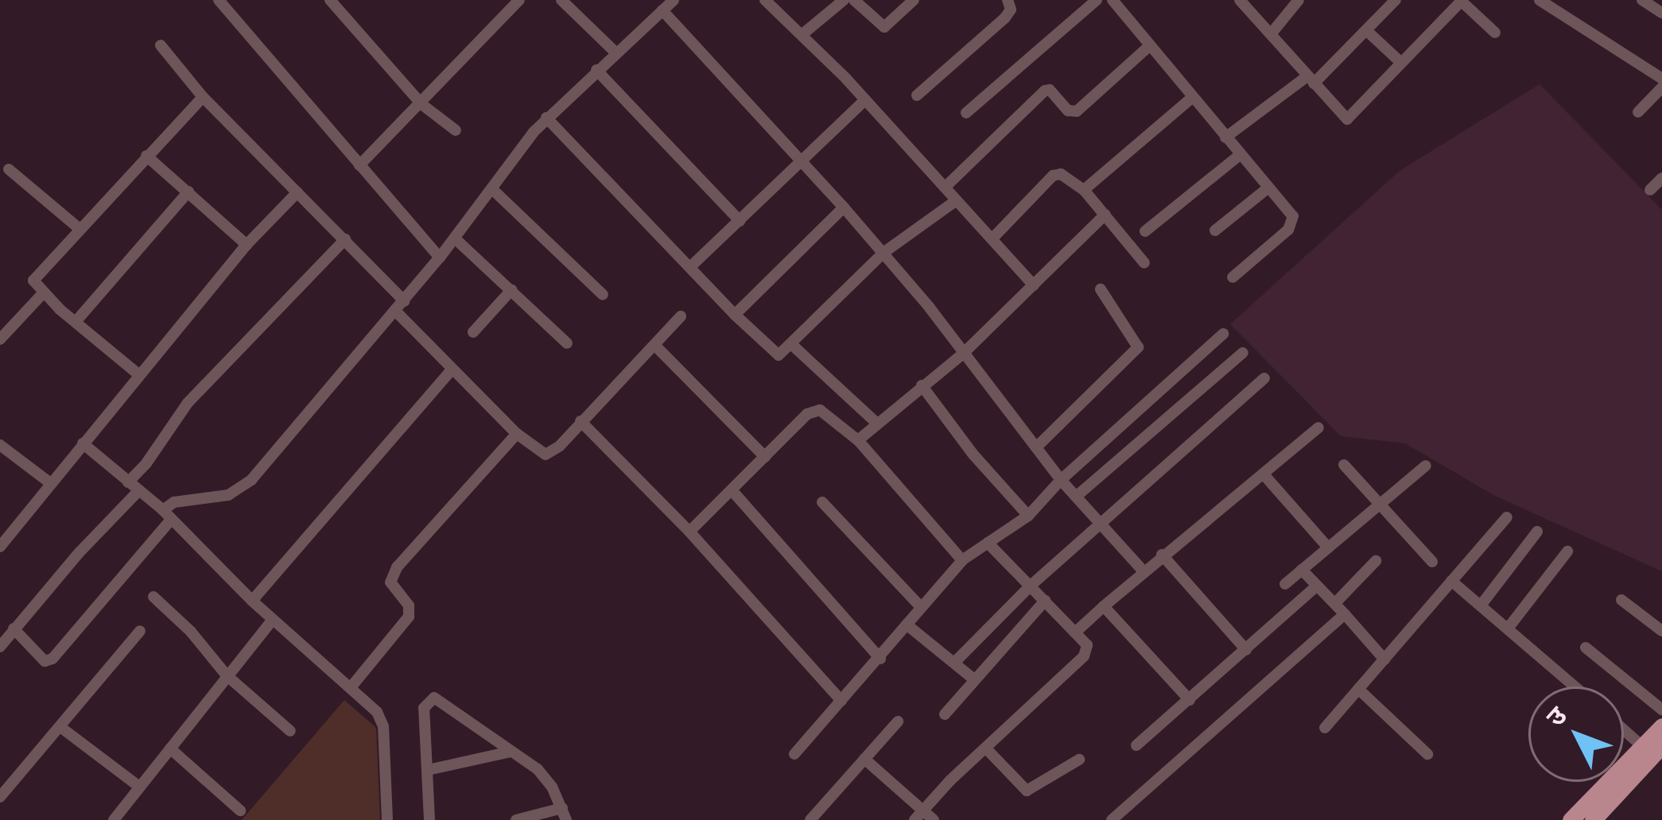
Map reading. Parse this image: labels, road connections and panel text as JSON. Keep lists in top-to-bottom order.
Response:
{
  "north": "top left"
}
